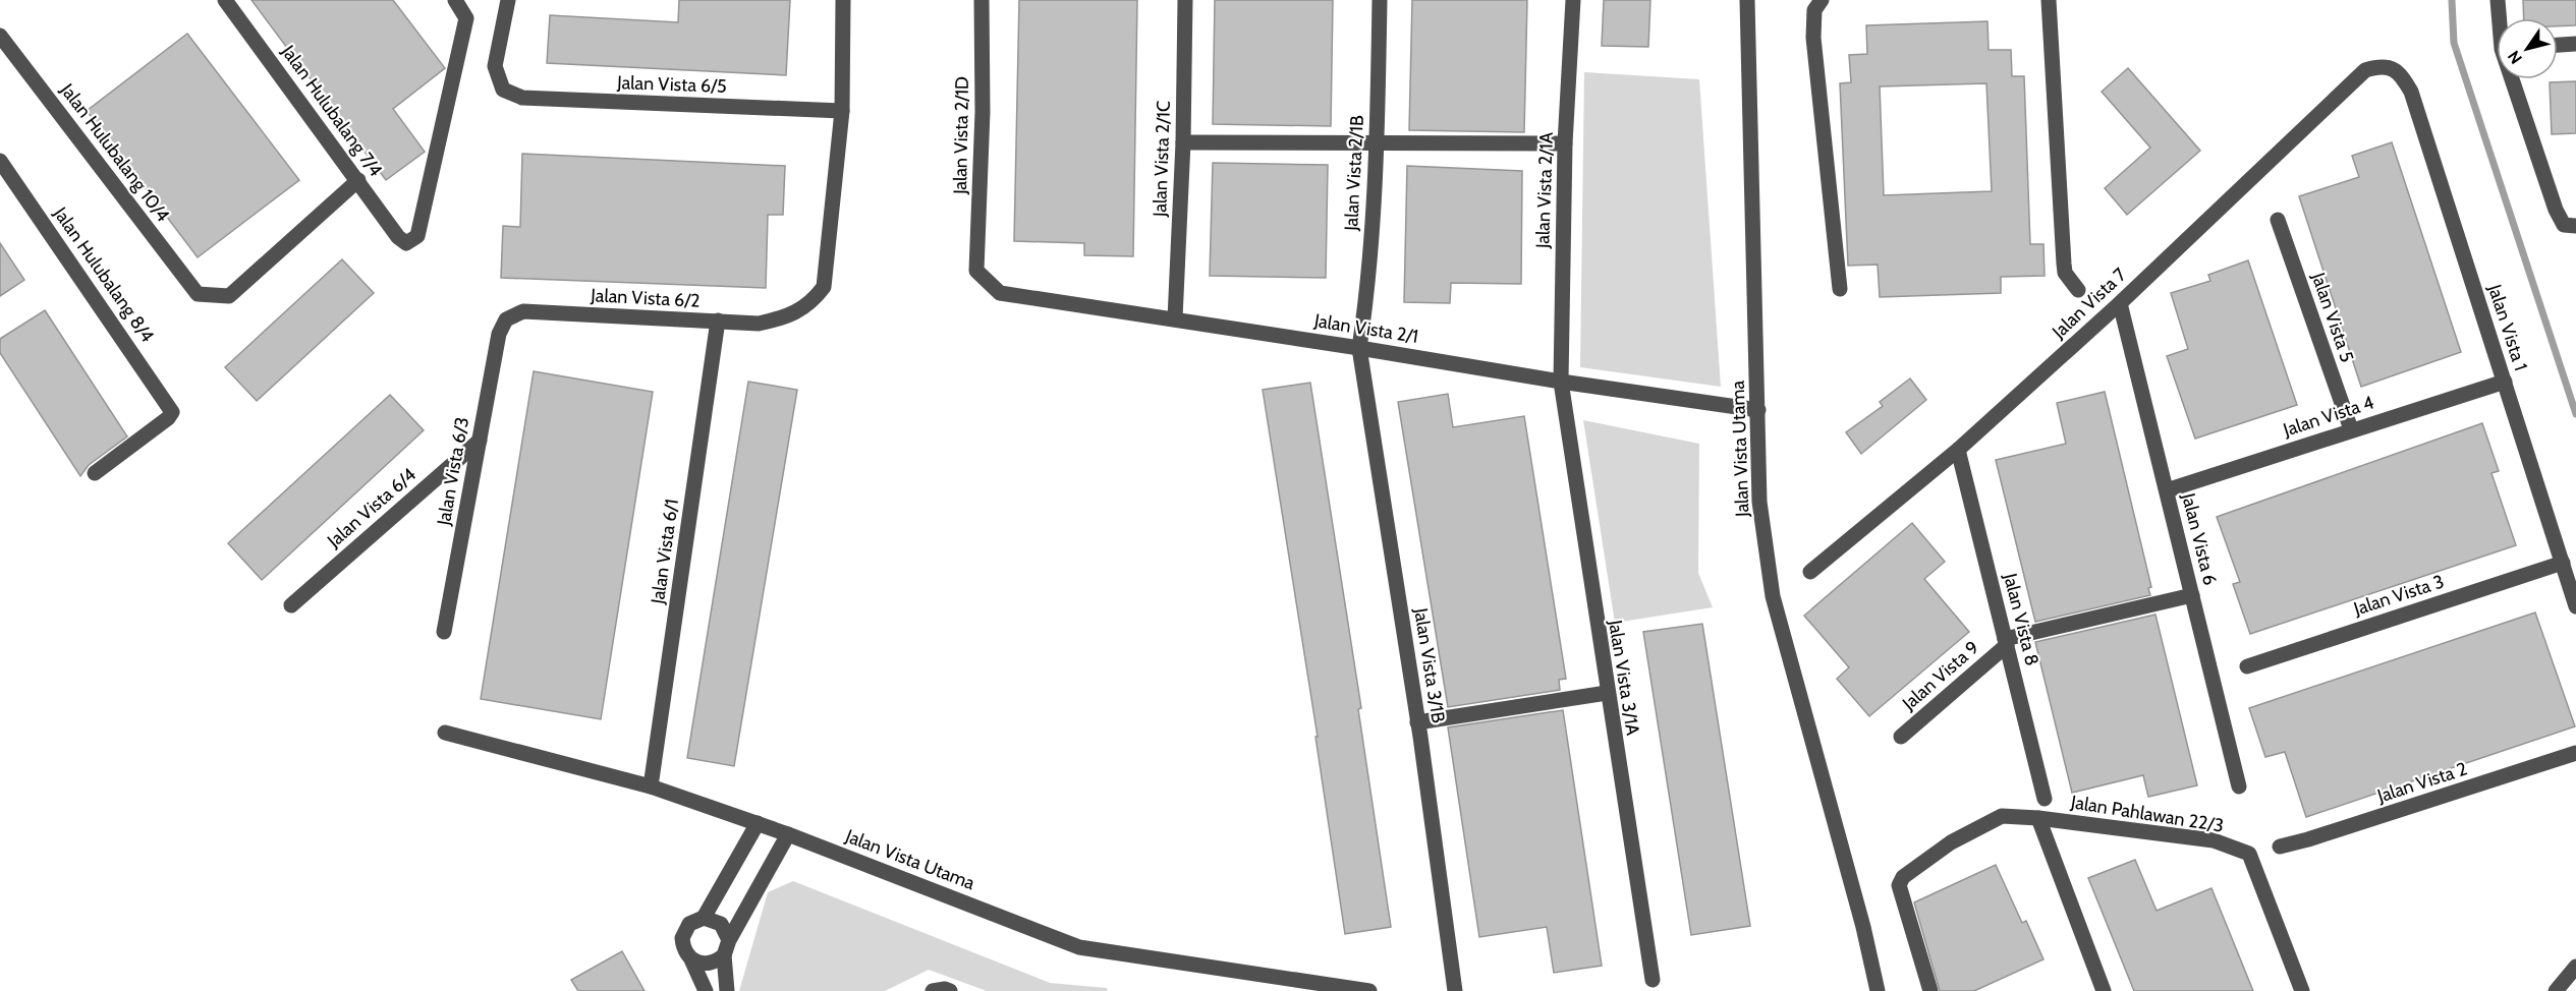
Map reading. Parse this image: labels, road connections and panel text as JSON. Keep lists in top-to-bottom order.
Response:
{
  "streets": {
    "street": [
      "Jalan Vista 6/5",
      "Jalan Hulubalang 7/4",
      "Jalan Vista 2/1D",
      "Jalan Hulubalang 10/4",
      "Jalan Vista 2/1C",
      "Jalan Vista 2/1B",
      "Jalan Vista 2/1A",
      "Jalan Hulubalang 8/4",
      "Jalan Vista 6/2",
      "Jalan Vista 7",
      "Jalan Vista 5",
      "Jalan Vista 1",
      "Jalan Vista 2/1",
      "Jalan Vista 4",
      "Jalan Vista Utama",
      "Jalan Vista 6/3",
      "Jalan Vista 6/4",
      "Jalan Vista 6",
      "Jalan Vista 6/1",
      "Jalan Vista 3",
      "Jalan Vista 8",
      "Jalan Vista 3/1B",
      "Jalan Vista 9",
      "Jalan Vista 3/1A",
      "Jalan Vista 2",
      "Jalan Pahlawan 22/3"
    ]
  },
  "crossings": [
    ["Jalan Vista 6/5", "Jalan Vista 6/2"],
    ["Jalan Hulubalang 7/4", "Jalan Hulubalang 10/4"],
    ["Jalan Vista 2/1D", "Jalan Vista 2/1"],
    ["Jalan Vista 2/1C", "Jalan Vista 2/1"],
    ["Jalan Vista 2/1B", "Jalan Vista 2/1"],
    ["Jalan Vista 2/1B", "Jalan Vista 3/1B"],
    ["Jalan Vista 2/1A", "Jalan Vista 2/1"],
    ["Jalan Vista 2/1A", "Jalan Vista 3/1A"],
    ["Jalan Vista 6/2", "Jalan Vista 6/3"],
    ["Jalan Vista 6/2", "Jalan Vista 6/1"],
    ["Jalan Vista 7", "Jalan Vista 1"],
    ["Jalan Vista 7", "Jalan Vista 6"],
    ["Jalan Vista 7", "Jalan Vista 8"],
    ["Jalan Vista 5", "Jalan Vista 4"],
    ["Jalan Vista 1", "Jalan Vista 4"],
    ["Jalan Vista 1", "Jalan Vista 3"],
    ["Jalan Vista 2/1", "Jalan Vista Utama"],
    ["Jalan Vista 2/1", "Jalan Vista 3/1B"],
    ["Jalan Vista 2/1", "Jalan Vista 3/1A"],
    ["Jalan Vista 4", "Jalan Vista 6"],
    ["Jalan Vista Utama", "Jalan Vista 6/1"],
    ["Jalan Vista 6/3", "Jalan Vista 6/4"],
    ["Jalan Vista 8", "Jalan Vista 9"]
  ],
  "north": "bottom left"
}
